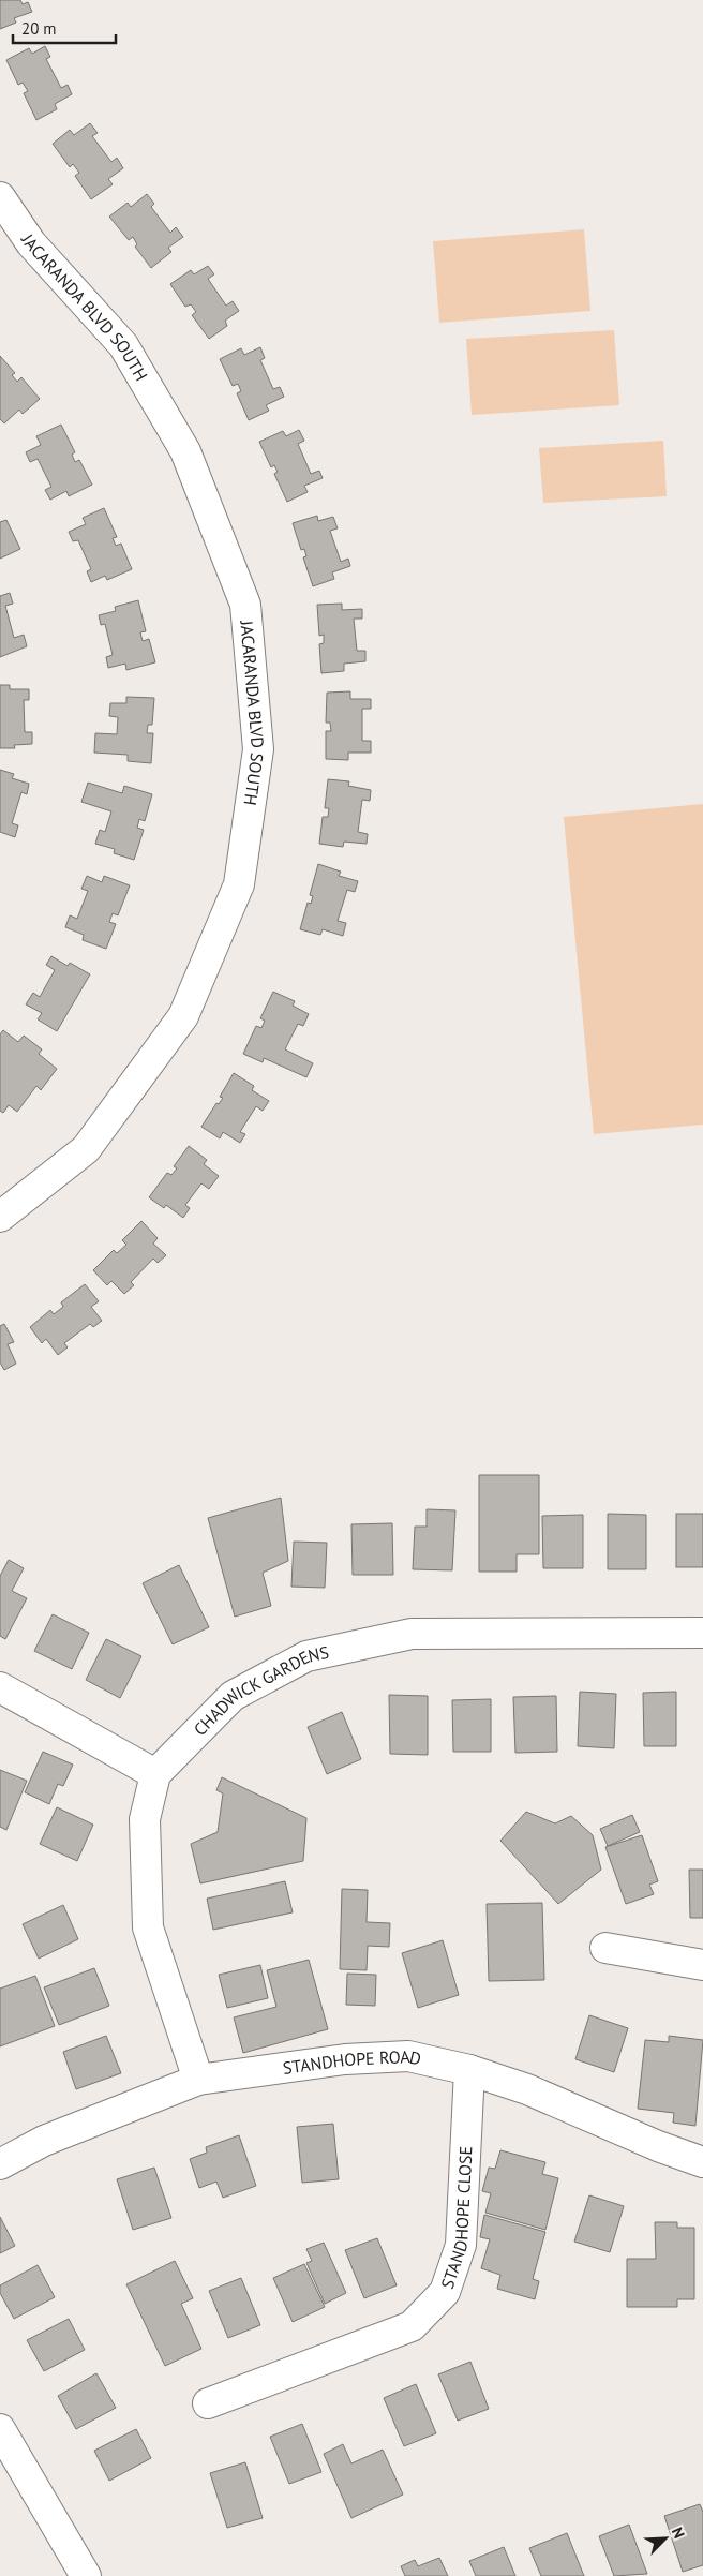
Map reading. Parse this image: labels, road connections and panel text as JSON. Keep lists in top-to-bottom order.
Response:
{
  "streets": {
    "street": [
      "JACARANDA BLVD SOUTH",
      "CHADWICK GARDENS",
      "STANDHOPE ROAD",
      "STANDHOPE CLOSE"
    ]
  },
  "crossings": [
    ["STANDHOPE ROAD", "STANDHOPE CLOSE"]
  ],
  "scale_bar": "20 m",
  "north": "top right"
}
